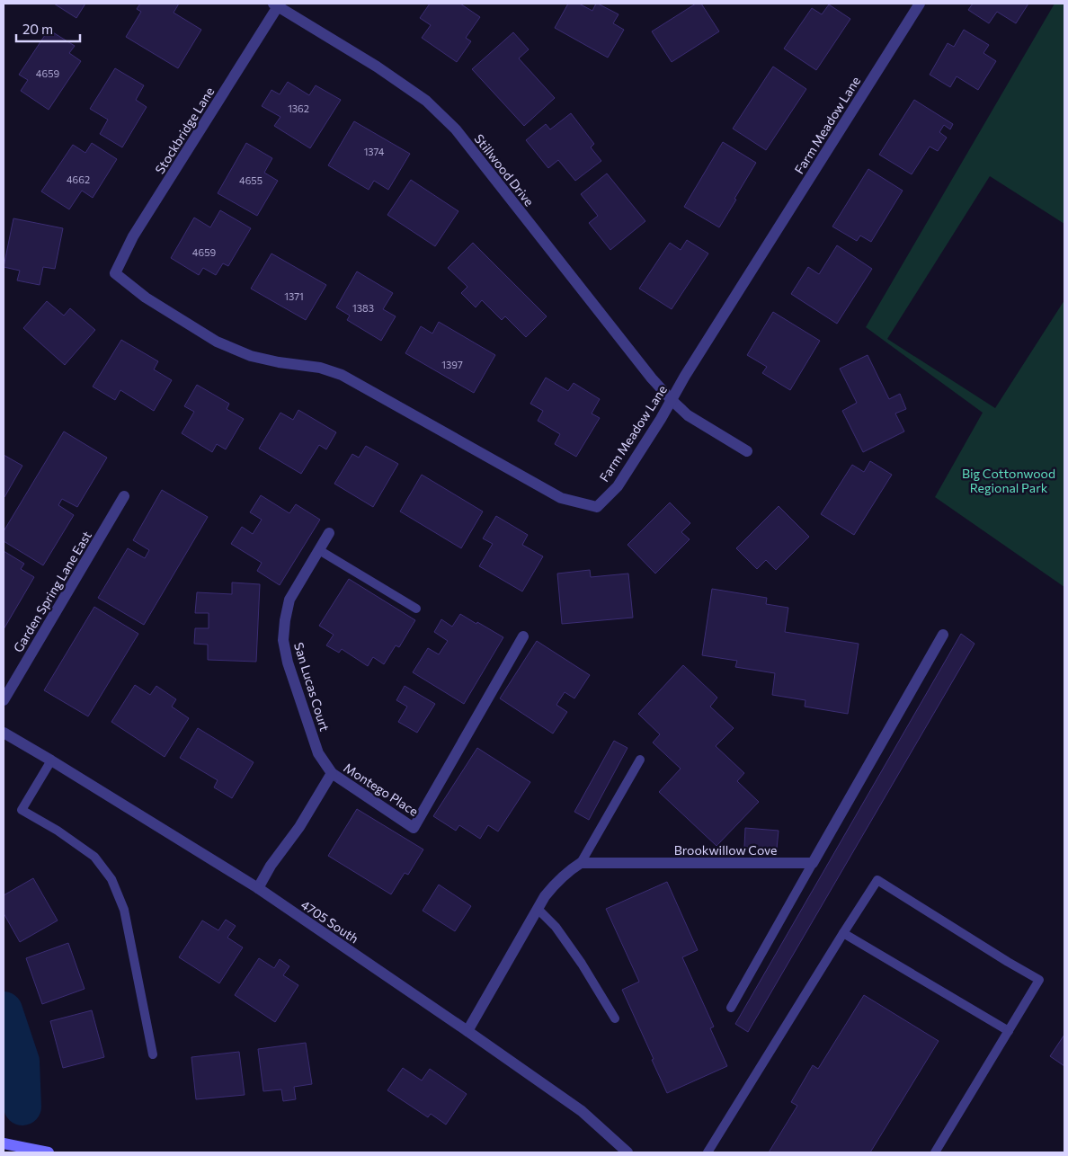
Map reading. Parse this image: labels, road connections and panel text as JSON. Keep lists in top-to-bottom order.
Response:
{
  "streets": {
    "street": [
      "Farm Meadow Lane",
      "Stockbridge Lane",
      "Stillwood Drive",
      "Garden Spring Lane East",
      "San Lucas Court",
      "Montego Place",
      "Brookwillow Cove",
      "4705 South"
    ]
  },
  "crossings": [
    ["Farm Meadow Lane", "Stockbridge Lane"],
    ["Farm Meadow Lane", "Stillwood Drive"],
    ["Stockbridge Lane", "Stillwood Drive"],
    ["San Lucas Court", "Montego Place"],
    ["Montego Place", "4705 South"]
  ],
  "parks": ["Big Cottonwood Regional Park"],
  "house_numbers": [
    "4659",
    "1362",
    "1374",
    "4662",
    "4655",
    "4659",
    "1371",
    "1383",
    "1397"
  ],
  "scale_bar": "20 m"
}
